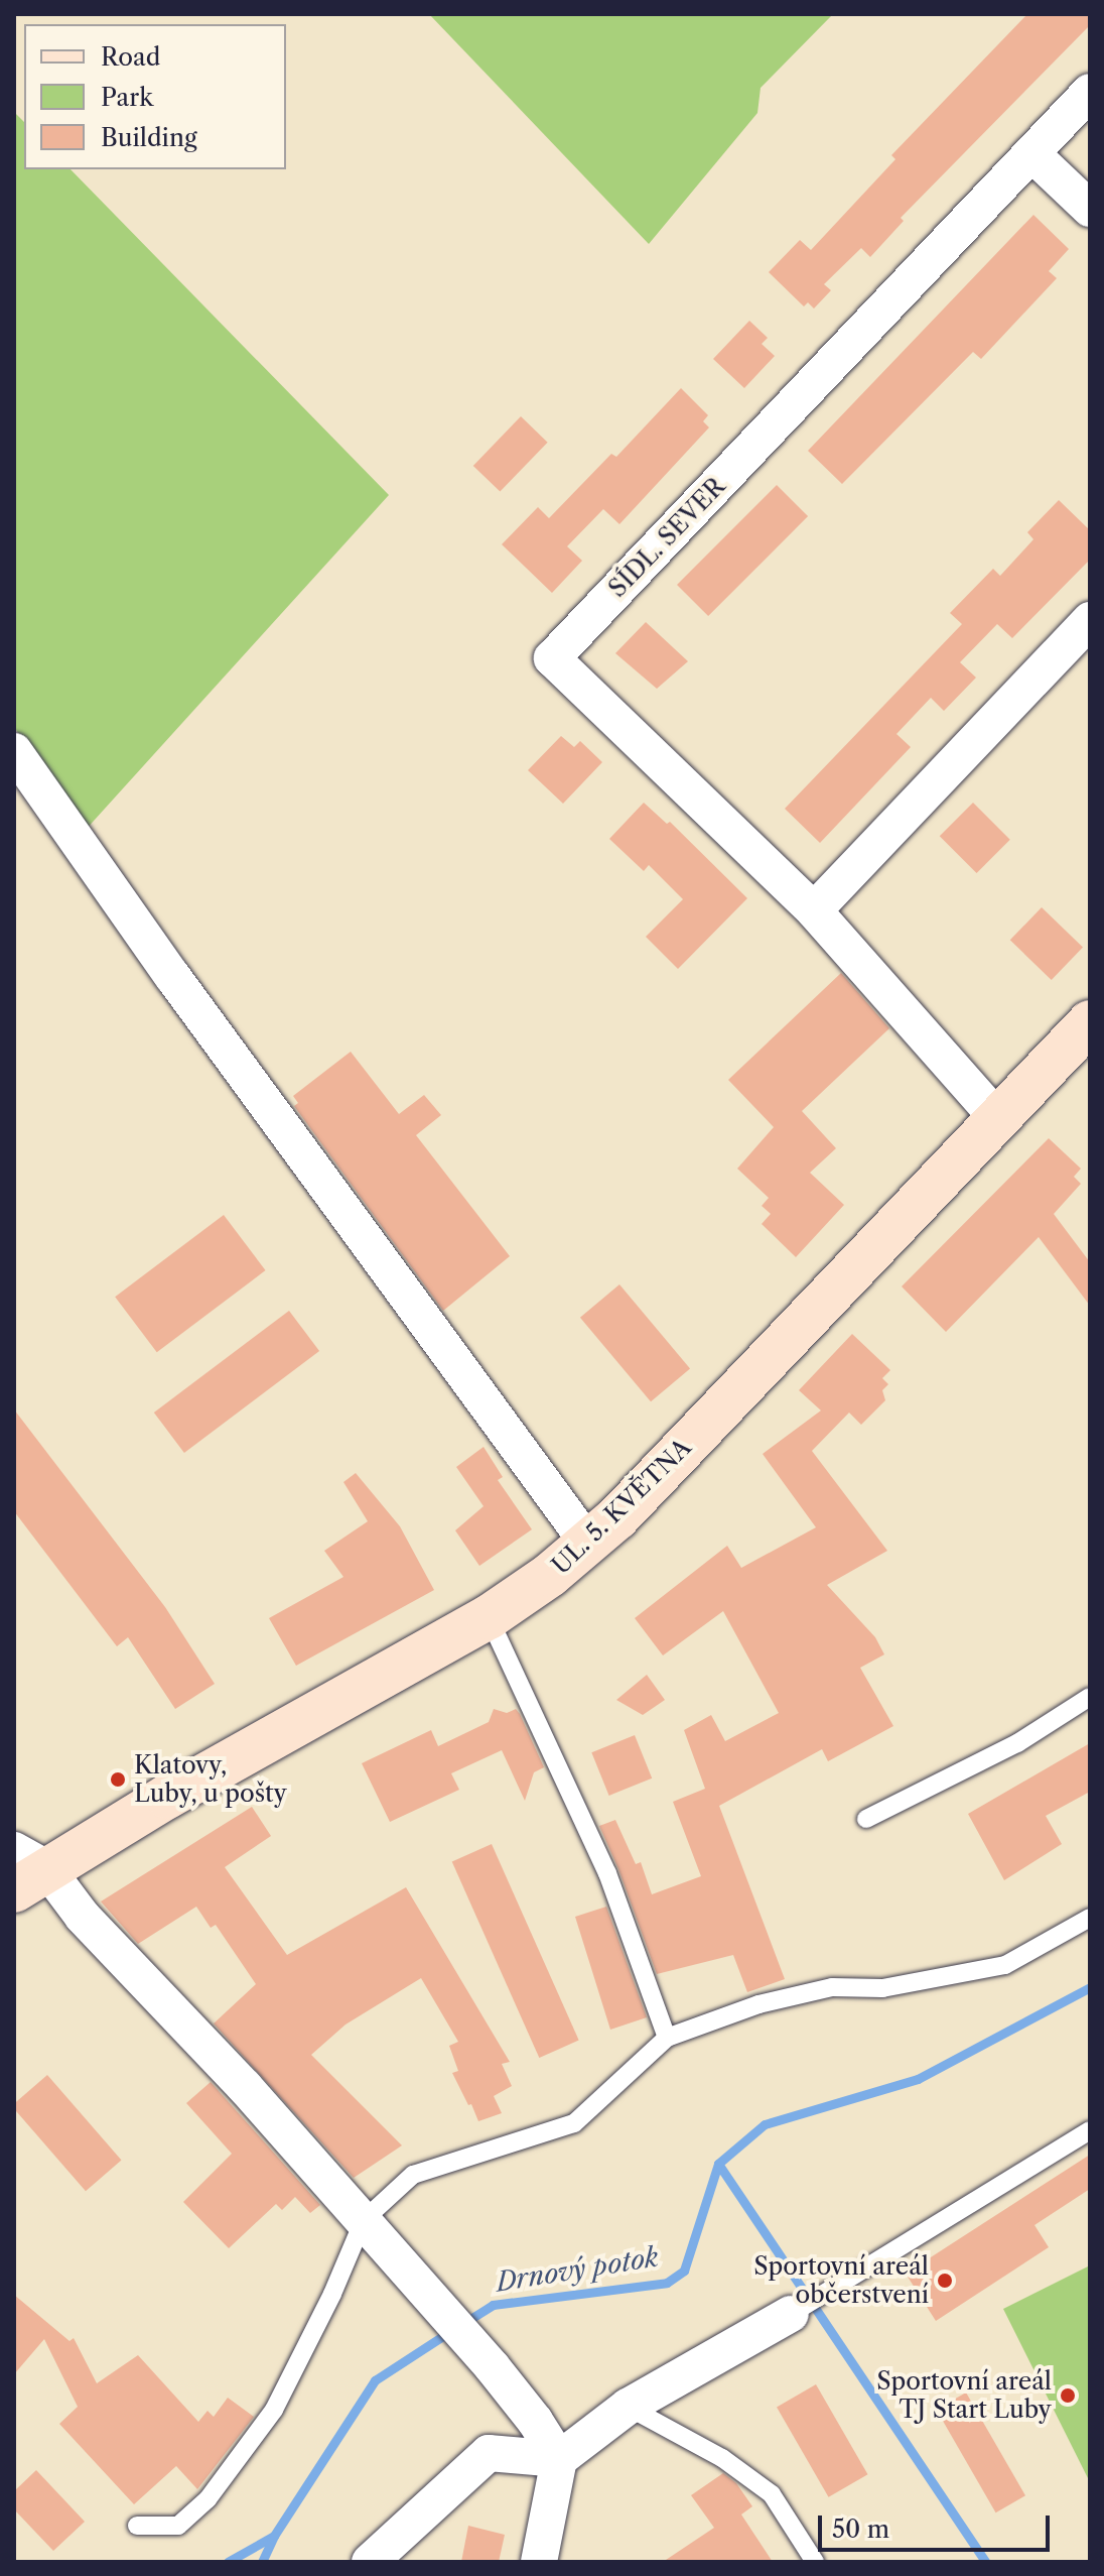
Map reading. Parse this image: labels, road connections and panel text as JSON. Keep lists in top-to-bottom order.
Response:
{
  "streets": {
    "street": ["SÍDL. SEVER", "UL. 5. KVĚTNA"]
  },
  "crossings": [
    ["SÍDL. SEVER", "UL. 5. KVĚTNA"]
  ],
  "water": ["Drnový potok"],
  "places": ["Klatovy, Luby, u pošty", "Sportovní areál občerstvení", "Sportovní areál TJ Start Luby"],
  "legend": ["Road", "Park", "Building"],
  "scale_bar": "50 m"
}
